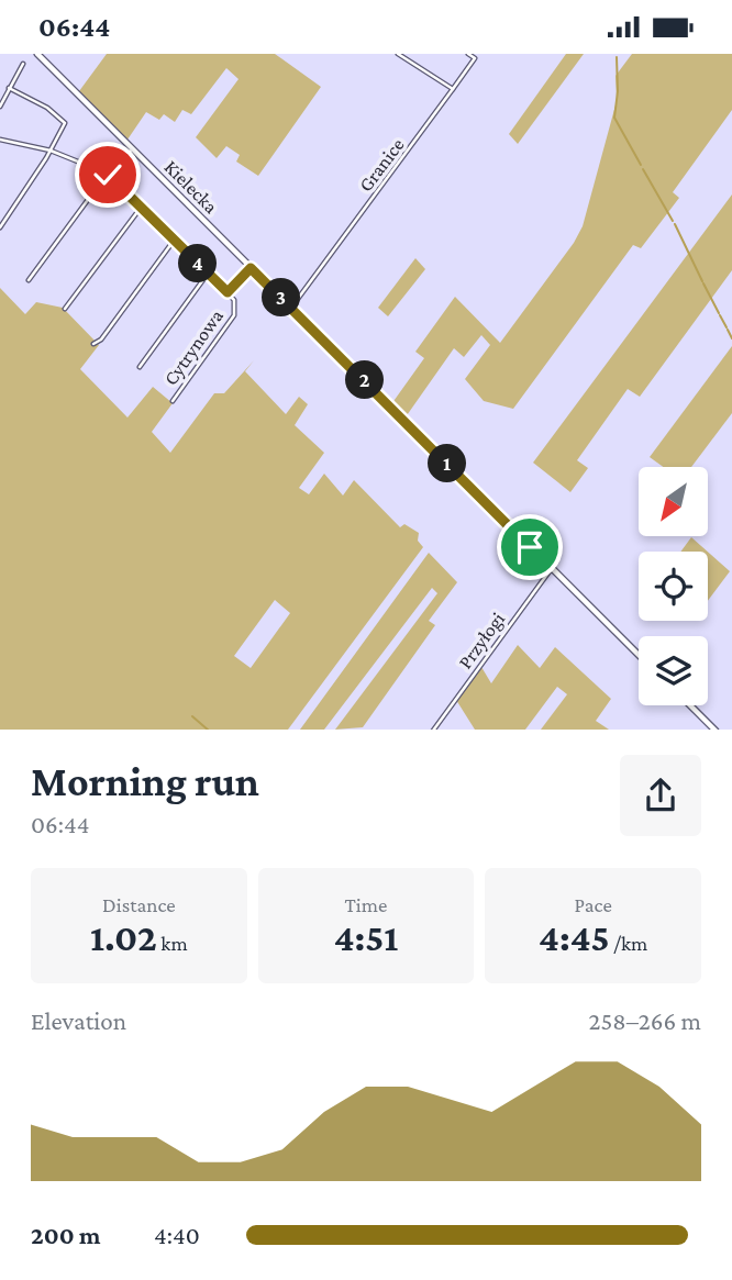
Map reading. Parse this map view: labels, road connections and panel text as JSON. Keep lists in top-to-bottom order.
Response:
{
  "streets": {
    "street": [
      "Granice",
      "Kielecka",
      "Cytrynowa",
      "Przyłogi"
    ]
  },
  "crossings": [
    ["Granice", "Kielecka"],
    ["Kielecka", "Przyłogi"]
  ],
  "north": "bottom left",
  "page": {
    "status": "06:44",
    "pins": [
      "4",
      "3",
      "2",
      "1"
    ],
    "heading": ["Morning run", "06:44"],
    "stats": [
      ["Distance", "1.02 km"],
      ["Time", "4:51"],
      ["Pace", "4:45 /km"]
    ],
    "chart": ["Elevation", "258–266 m"],
    "list": [
      {
        "name": "200 m",
        "note": "4:40"
      }
    ]
  }
}
